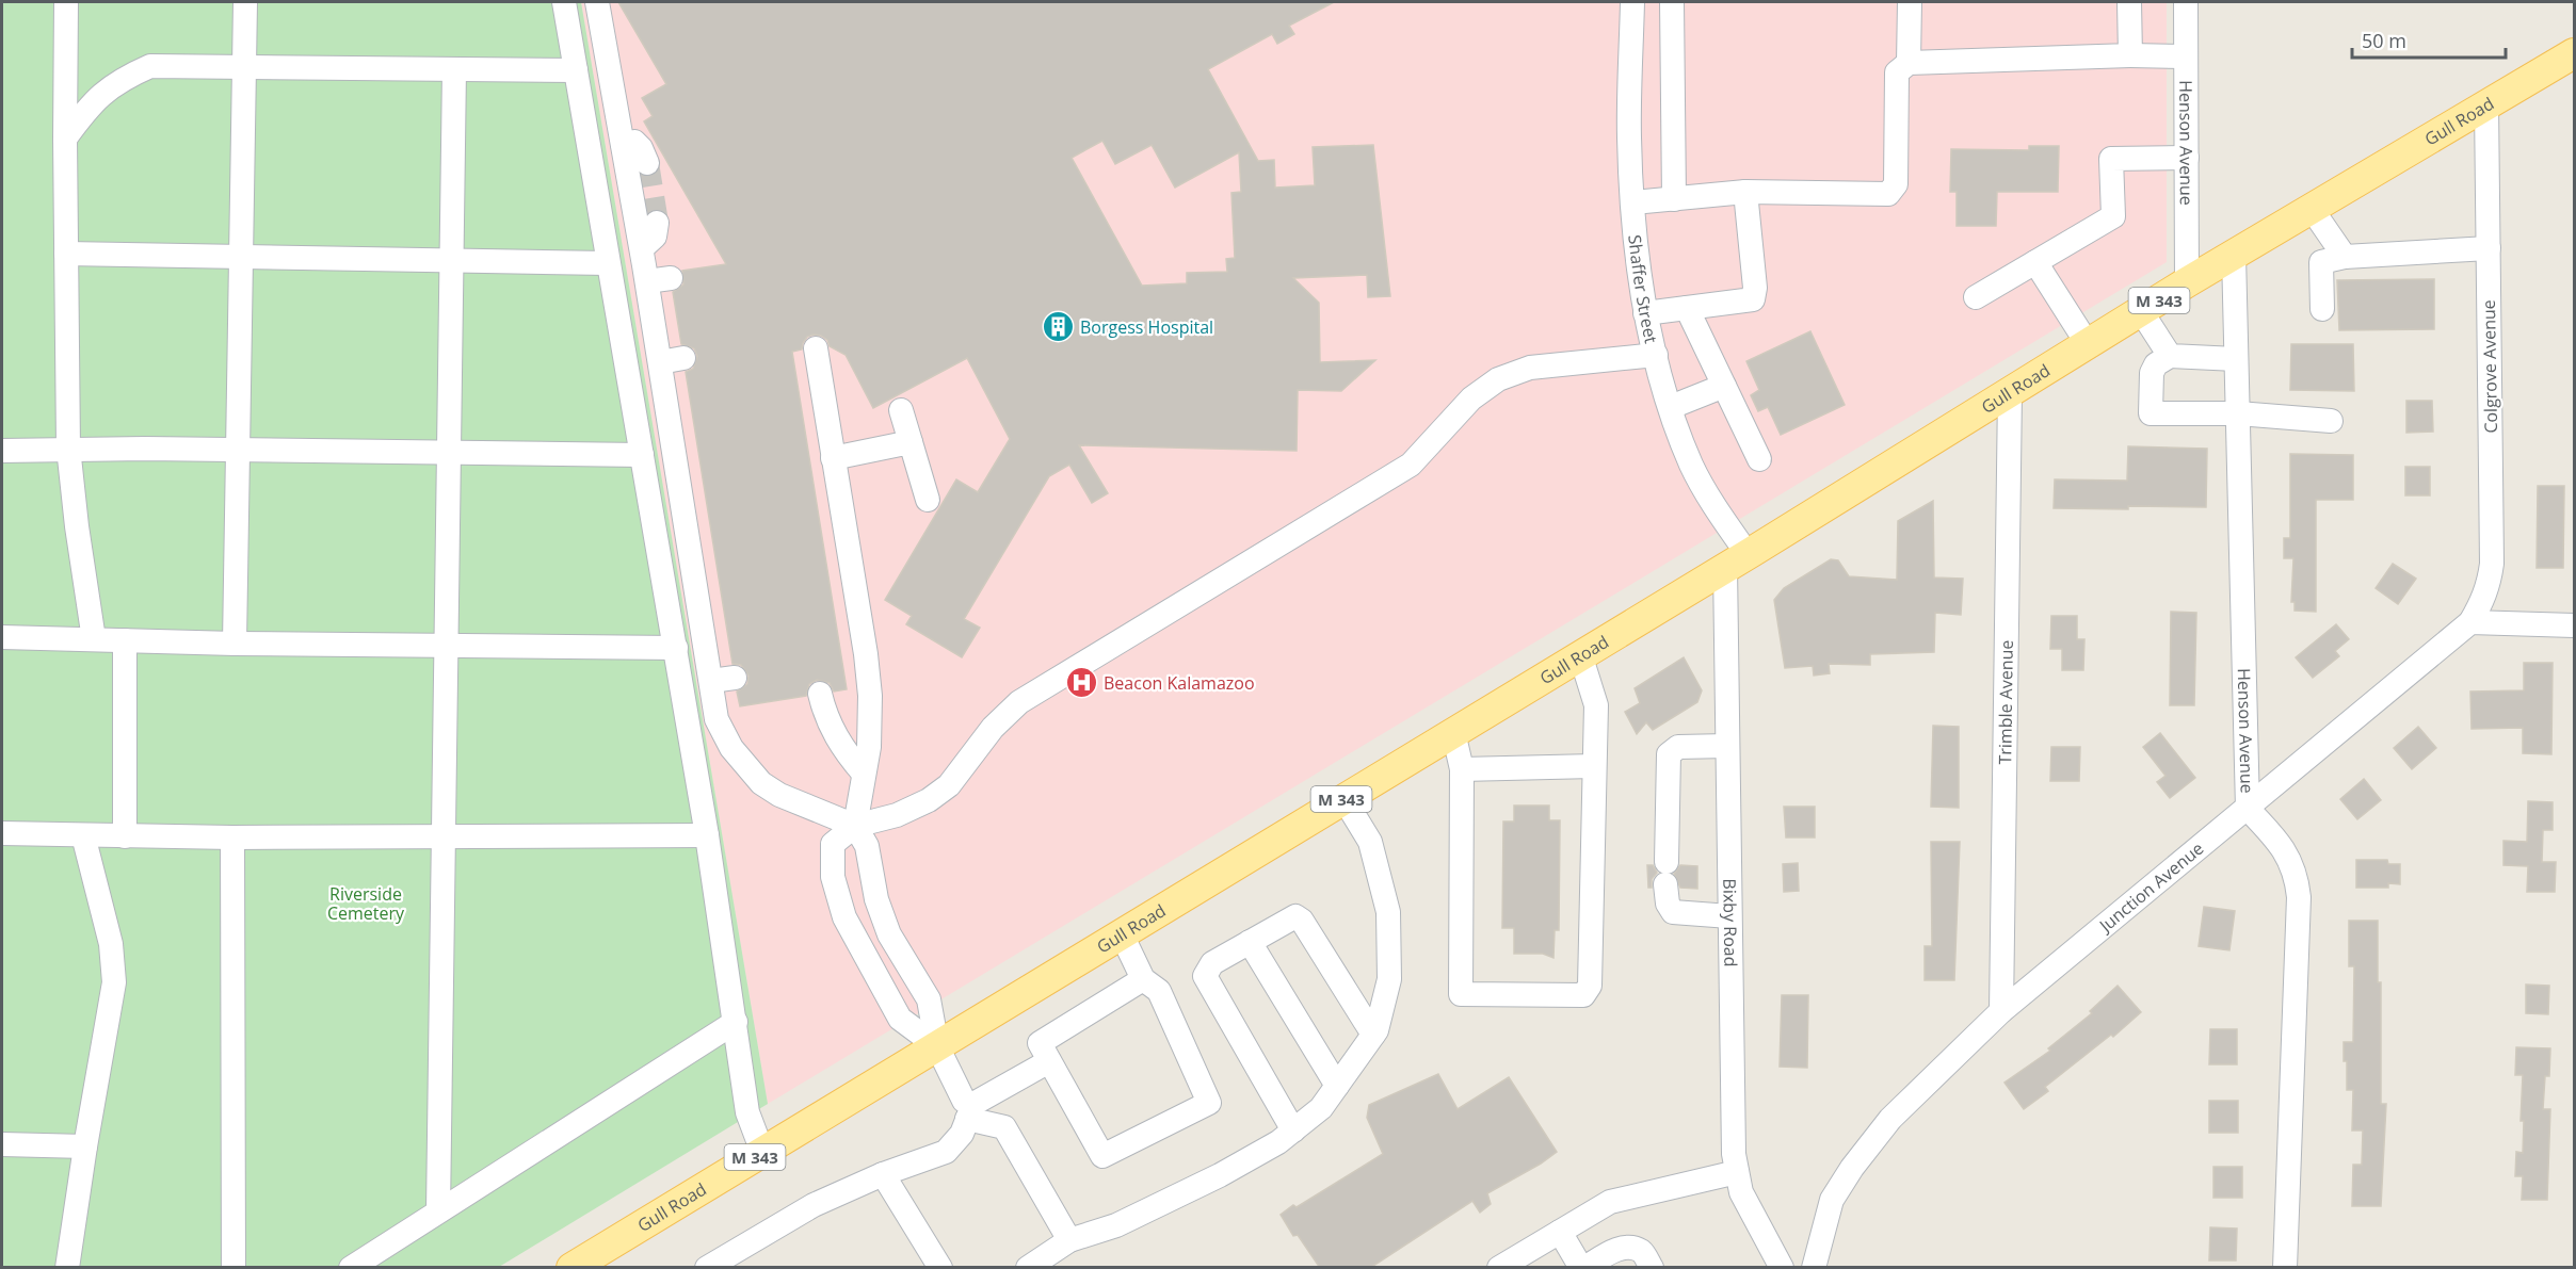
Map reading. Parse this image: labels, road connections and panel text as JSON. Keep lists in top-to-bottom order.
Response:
{
  "streets": {
    "main road": ["Gull Road", "M 343"],
    "street": [
      "Henson Avenue",
      "Shaffer Street",
      "Colgrove Avenue",
      "Trimble Avenue",
      "Junction Avenue",
      "Bixby Road"
    ]
  },
  "crossings": [
    ["Gull Road", "Henson Avenue"],
    ["Gull Road", "Shaffer Street"],
    ["Gull Road", "Colgrove Avenue"],
    ["Gull Road", "Trimble Avenue"],
    ["Gull Road", "Bixby Road"],
    ["Henson Avenue", "Junction Avenue"],
    ["Shaffer Street", "Bixby Road"],
    ["Colgrove Avenue", "Junction Avenue"],
    ["Trimble Avenue", "Junction Avenue"]
  ],
  "parks": ["Riverside Cemetery"],
  "places": {
    "building": ["Borgess Hospital"],
    "hospital": ["Beacon Kalamazoo"]
  },
  "scale_bar": "50 m"
}
